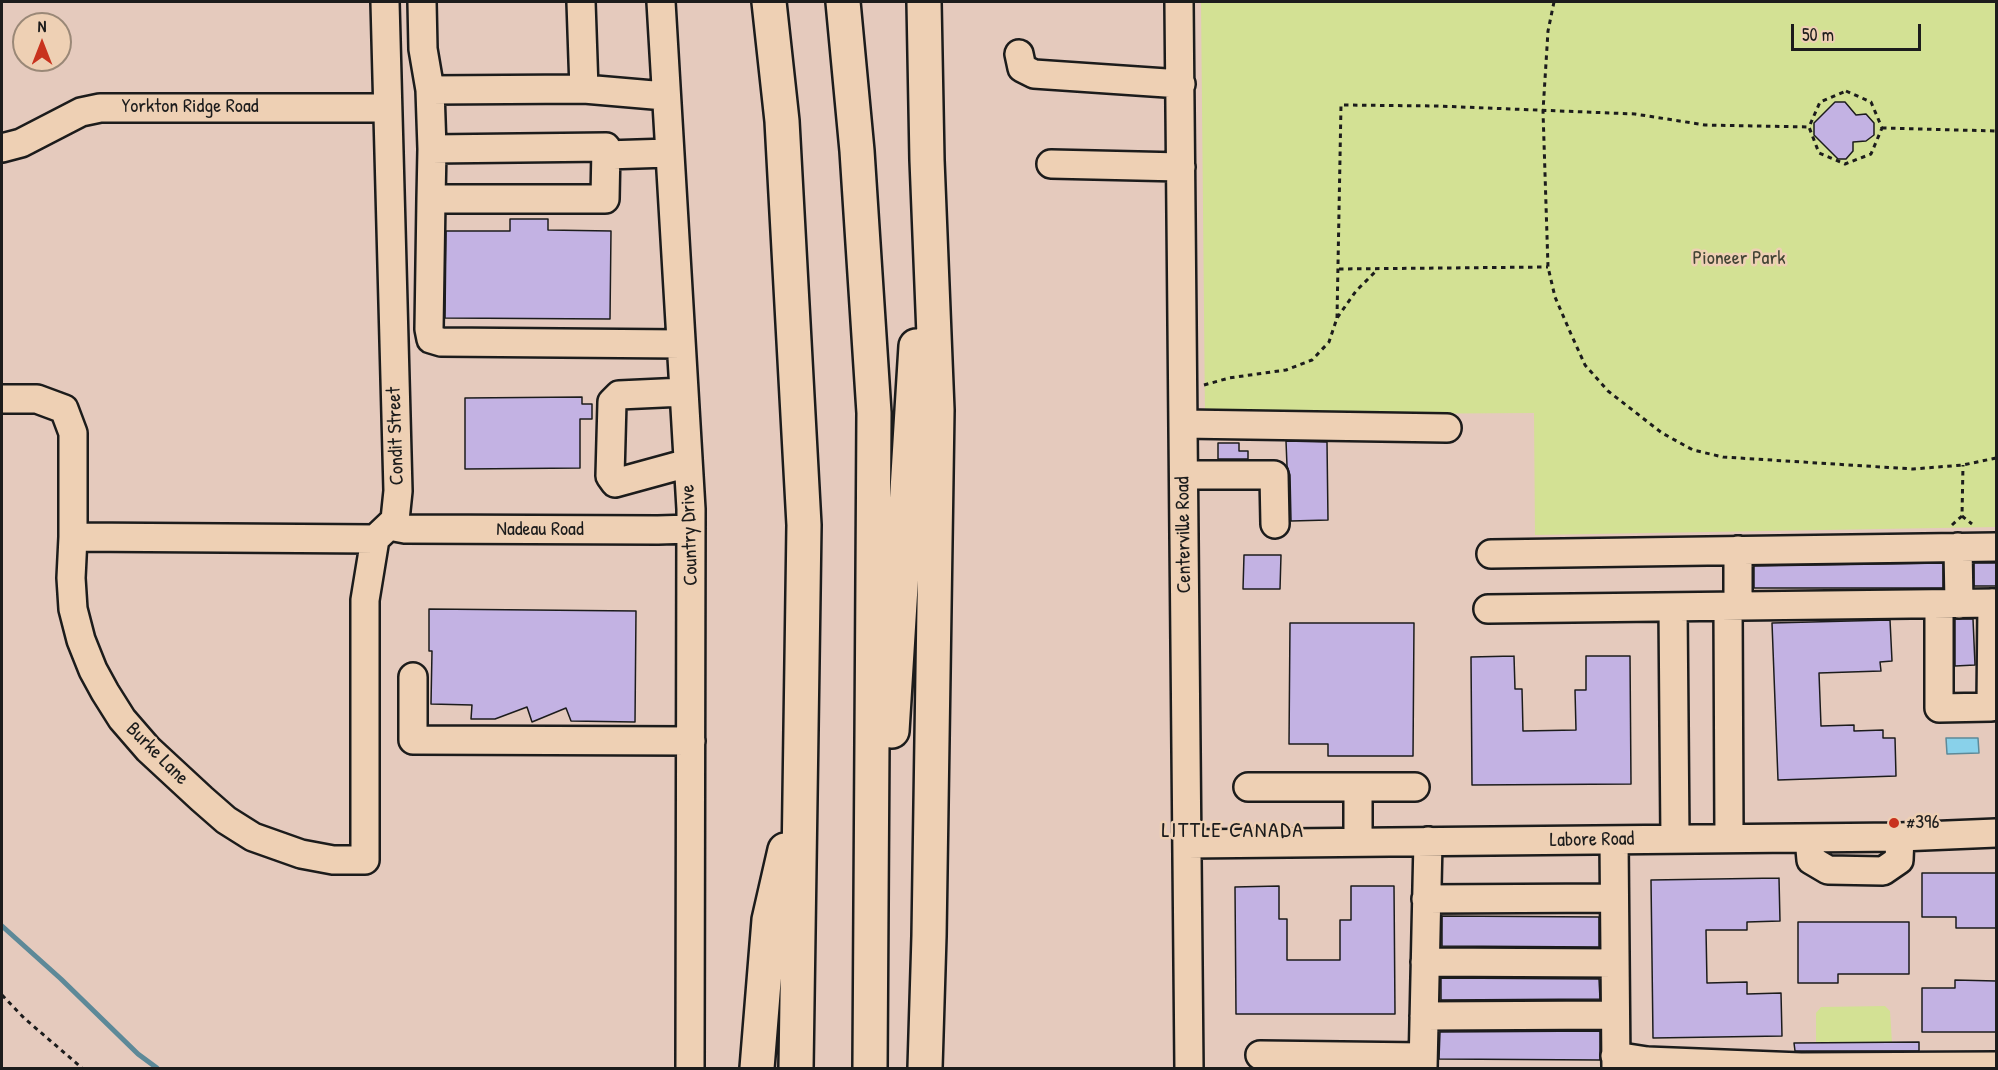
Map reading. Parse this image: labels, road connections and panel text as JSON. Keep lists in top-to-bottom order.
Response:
{
  "streets": {
    "street": [
      "Yorkton Ridge Road",
      "Condit Street",
      "Nadeau Road",
      "Country Drive",
      "Centerville Road",
      "Burke Lane",
      "Labore Road"
    ]
  },
  "crossings": [
    ["Yorkton Ridge Road", "Condit Street"],
    ["Condit Street", "Nadeau Road"],
    ["Condit Street", "Burke Lane"],
    ["Nadeau Road", "Country Drive"],
    ["Nadeau Road", "Burke Lane"],
    ["Centerville Road", "Labore Road"]
  ],
  "districts": ["LITTLE CANADA"],
  "parks": ["Pioneer Park"],
  "places": ["#396"],
  "scale_bar": "50 m",
  "north": "top"
}
